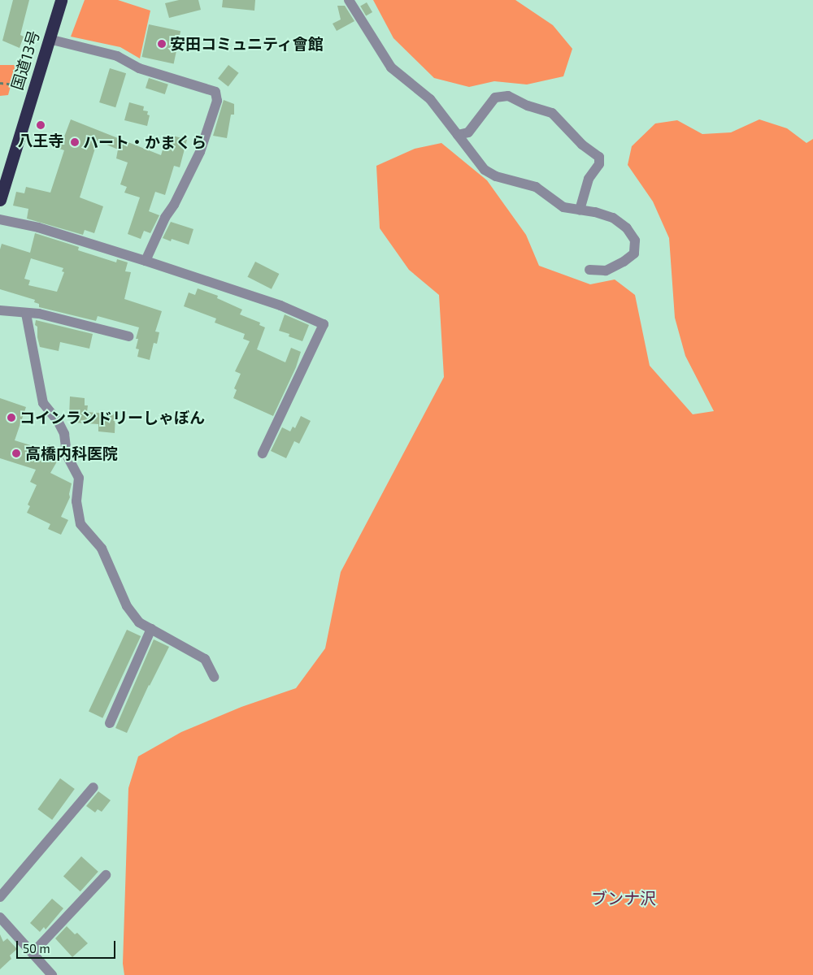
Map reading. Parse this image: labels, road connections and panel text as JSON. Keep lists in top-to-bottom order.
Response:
{
  "streets": {
    "highway": ["国道13号"]
  },
  "districts": ["ブンナ沢"],
  "places": [
    "安田コミュニティ會館",
    "八王寺",
    "ハート・かまくら",
    "コインランドリーしゃぼん",
    "高橋内科医院"
  ],
  "scale_bar": "50 m"
}
